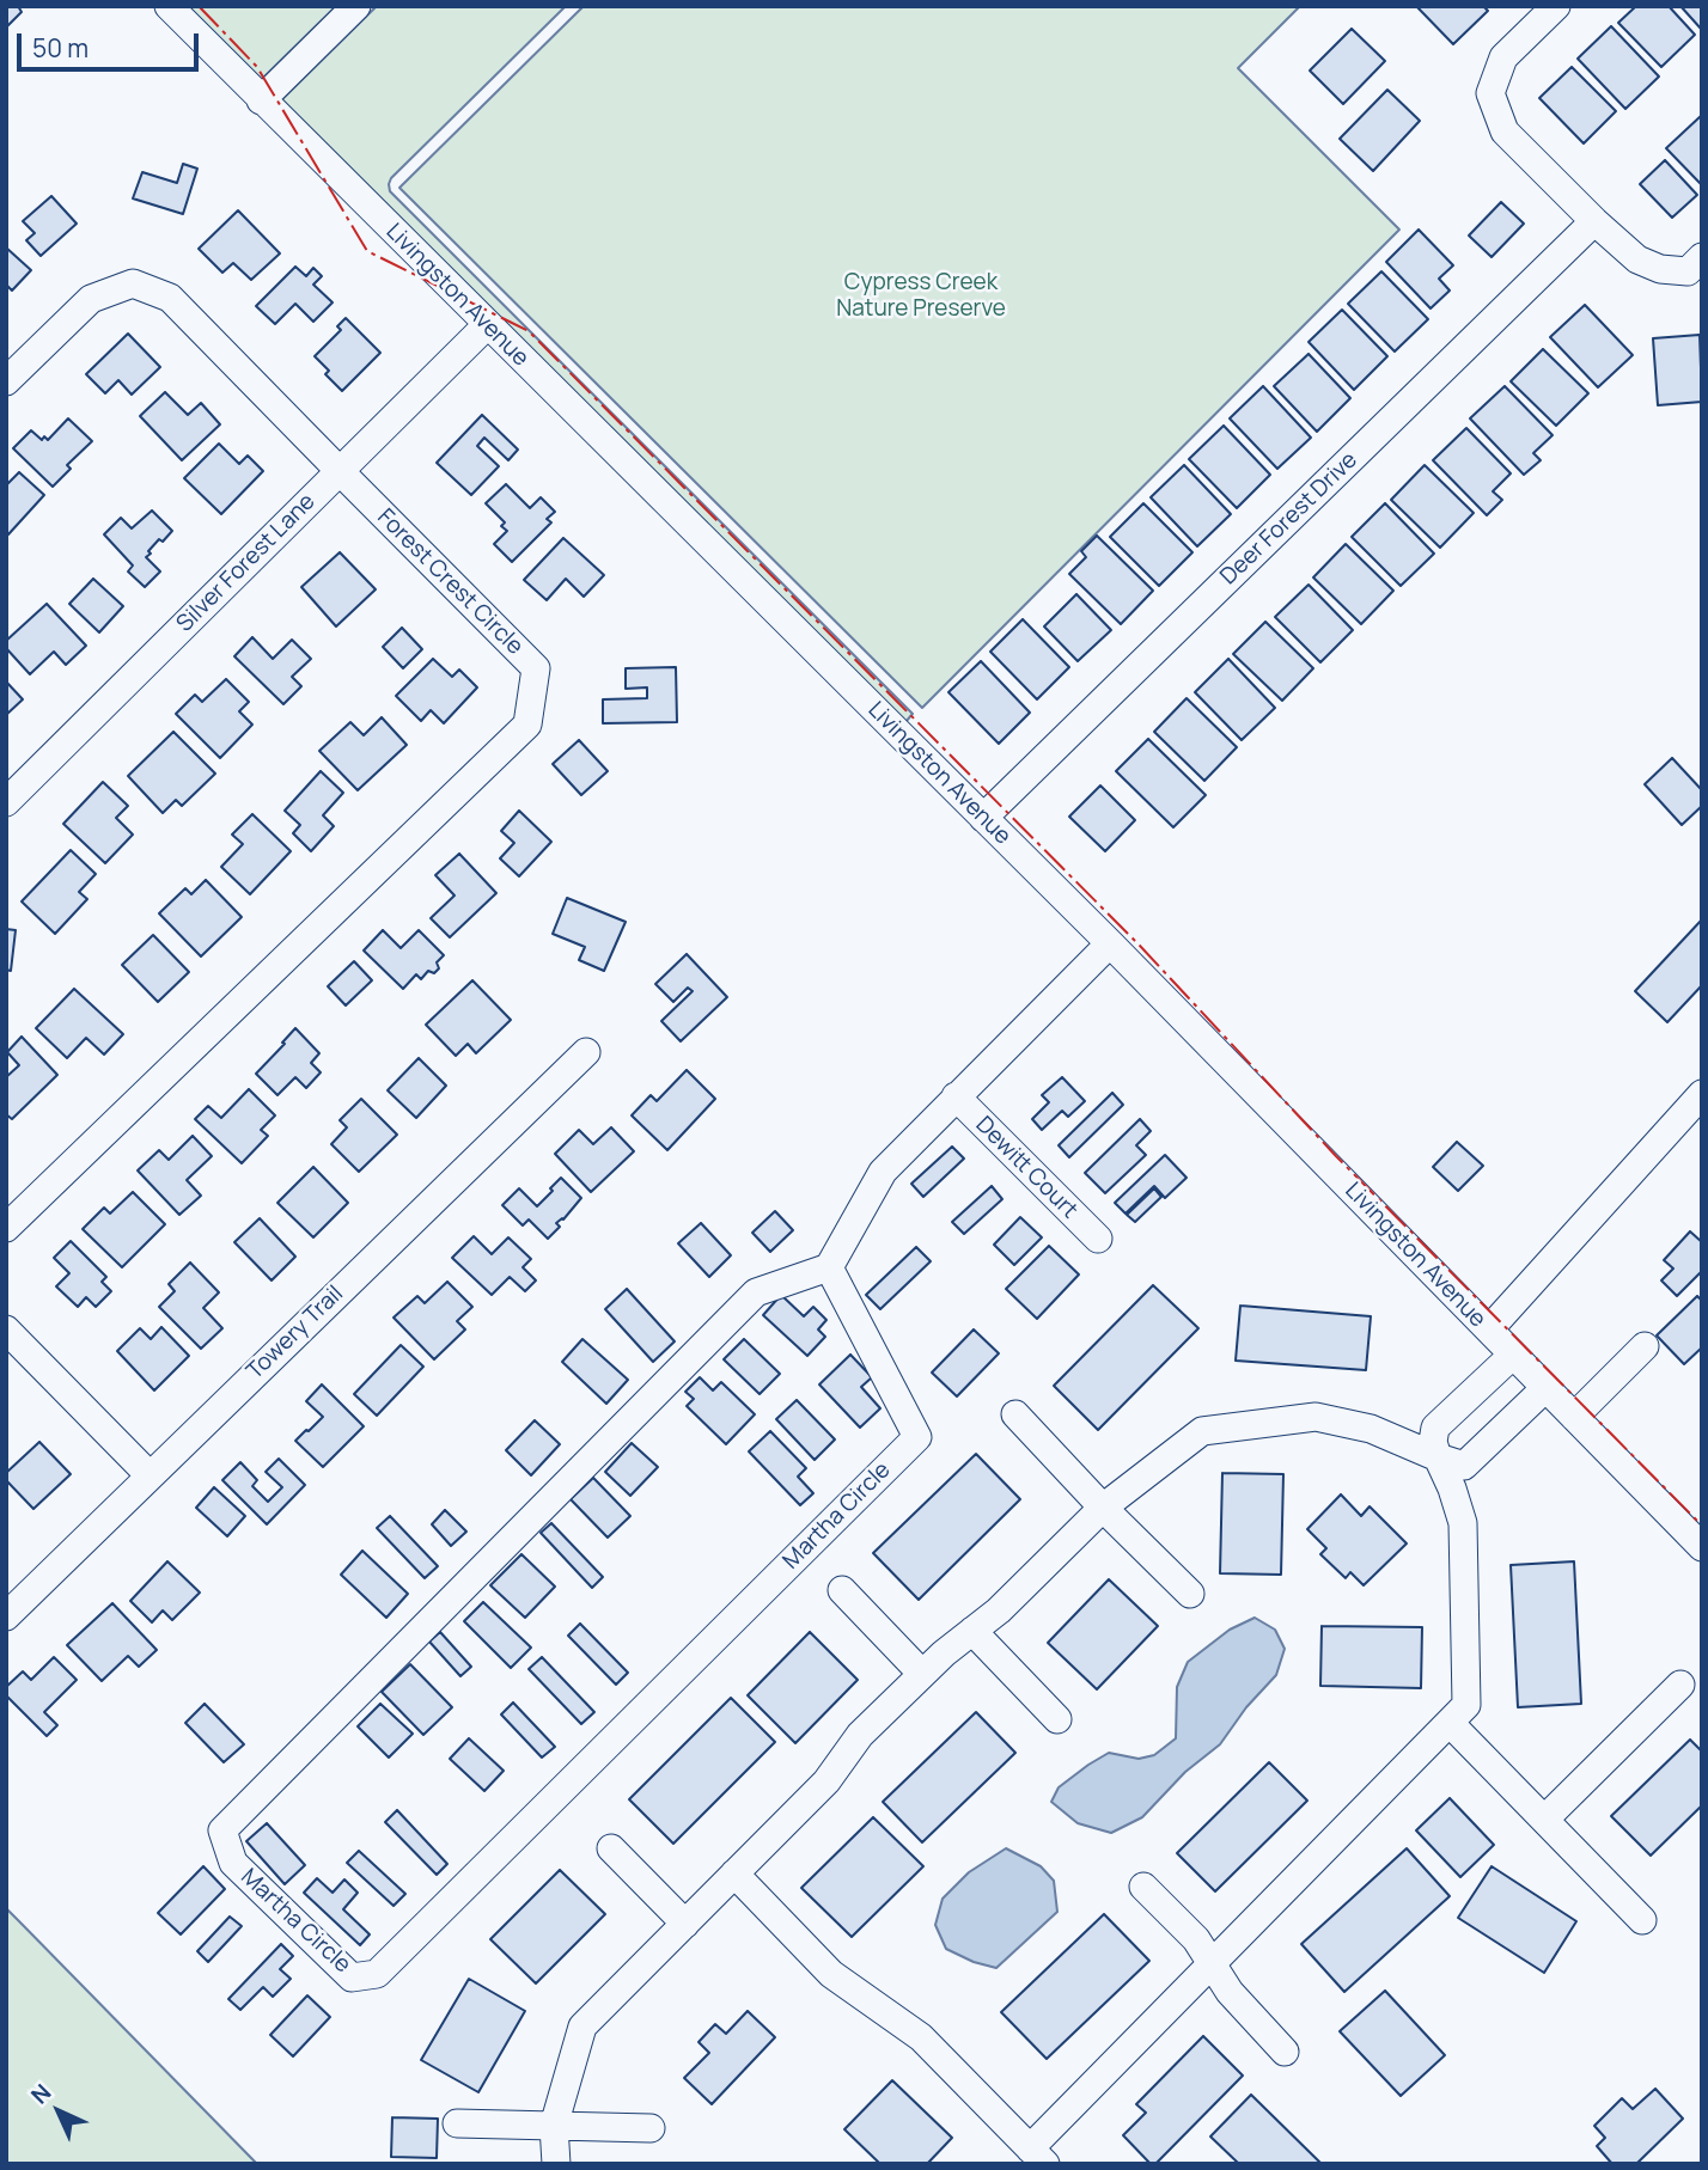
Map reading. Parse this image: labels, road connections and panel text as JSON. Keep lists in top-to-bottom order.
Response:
{
  "streets": {
    "street": [
      "Livingston Avenue",
      "Deer Forest Drive",
      "Silver Forest Lane",
      "Forest Crest Circle",
      "Dewitt Court",
      "Towery Trail",
      "Martha Circle"
    ]
  },
  "crossings": [
    ["Livingston Avenue", "Deer Forest Drive"],
    ["Livingston Avenue", "Silver Forest Lane"],
    ["Silver Forest Lane", "Forest Crest Circle"]
  ],
  "parks": ["Cypress Creek Nature Preserve"],
  "scale_bar": "50 m",
  "north": "top left"
}
